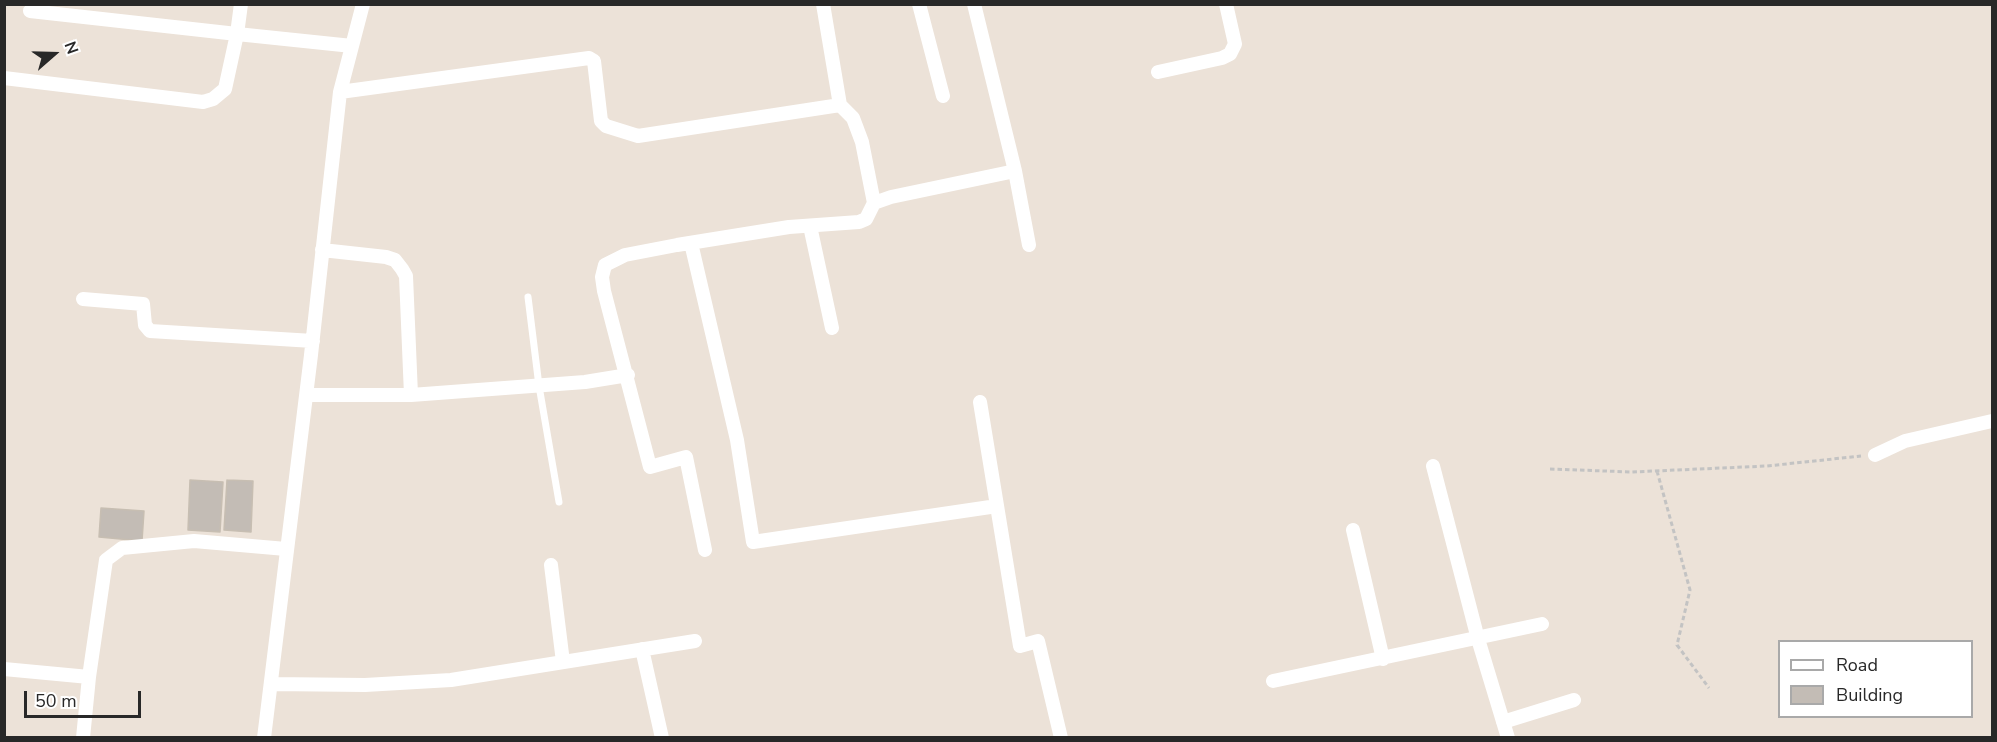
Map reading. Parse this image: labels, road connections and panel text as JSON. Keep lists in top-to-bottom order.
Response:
{
  "legend": ["Road", "Building"],
  "scale_bar": "50 m",
  "north": "right"
}
